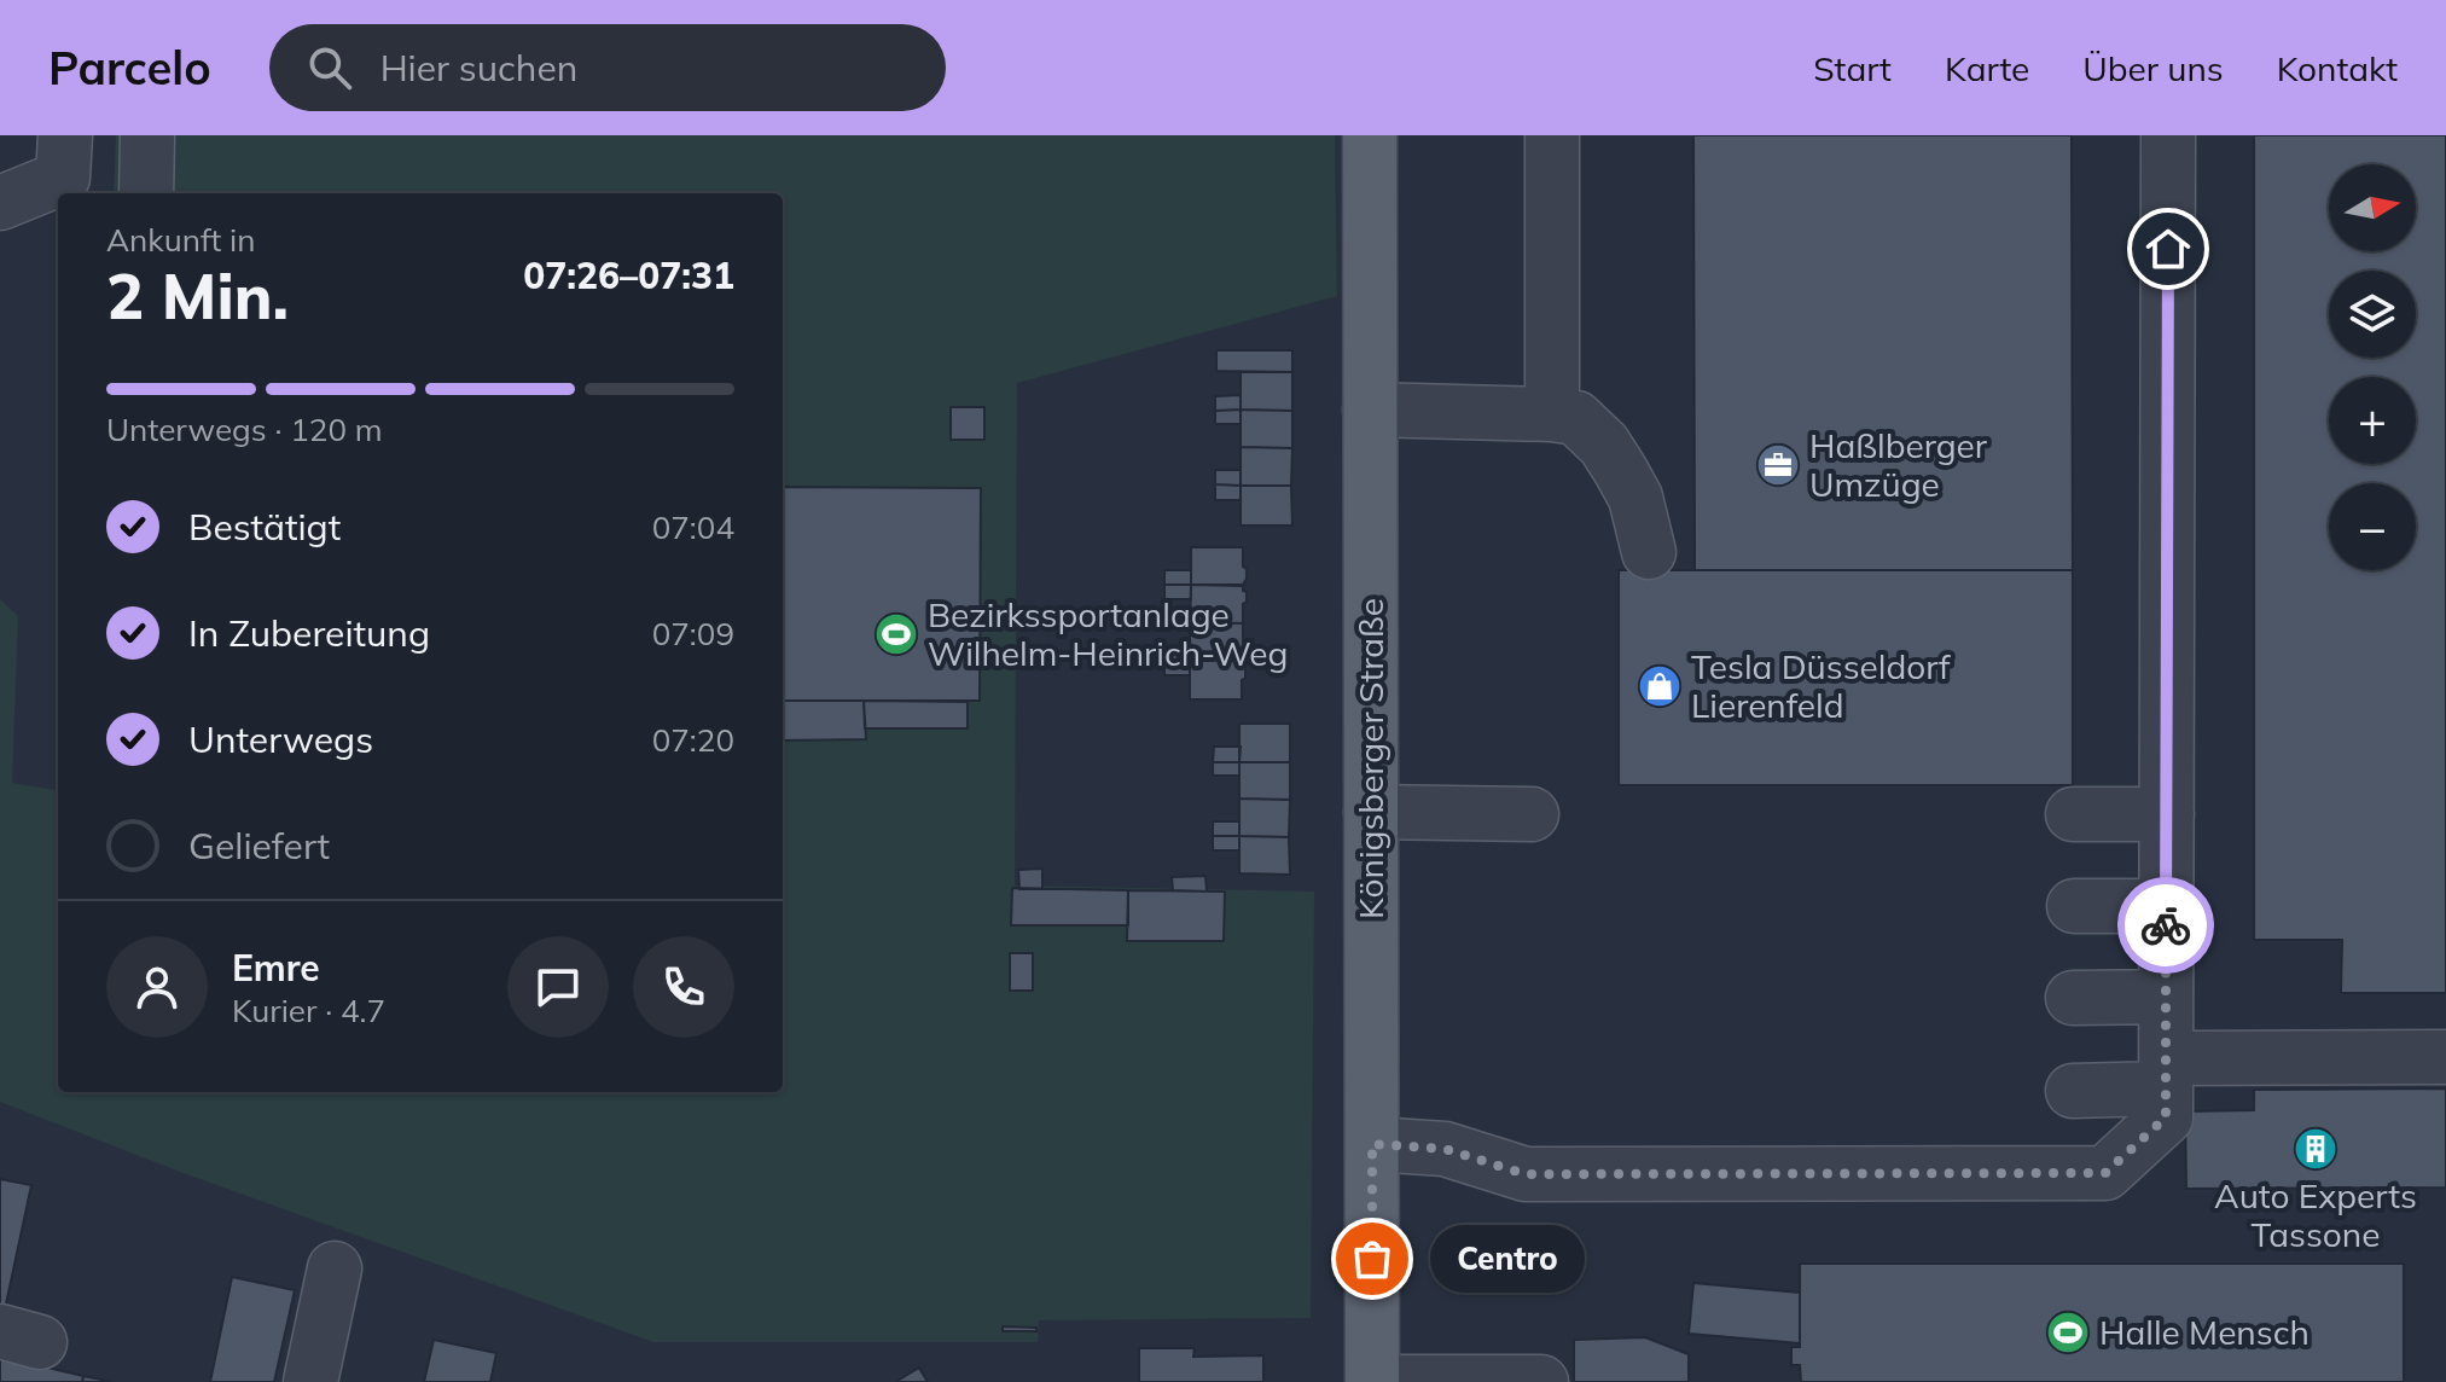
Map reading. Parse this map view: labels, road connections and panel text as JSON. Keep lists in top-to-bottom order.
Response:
{
  "streets": {
    "main road": ["Königsberger Straße"]
  },
  "places": {
    "office": ["Haßlberger Umzüge"],
    "sports": ["Bezirkssportanlage Wilhelm-Heinrich-Weg", "Halle Mensch"],
    "shop": ["Tesla Düsseldorf Lierenfeld"],
    "building": ["Auto Experts Tassone"],
    "other": ["Centro"]
  },
  "north": "right",
  "page": {
    "header": "Parcelo",
    "search": "Hier suchen",
    "nav": [
      "Start",
      "Karte",
      "Über uns",
      "Kontakt"
    ],
    "map_buttons": ["+", "−"],
    "heading": ["2 Min.", "Ankunft in", "07:26–07:31"],
    "panel": ["Emre", "Kurier · 4.7"],
    "bar": "Unterwegs · 120 m",
    "list": [
      ["Bestätigt", "07:04"],
      ["In Zubereitung", "07:09"],
      ["Unterwegs", "07:20"],
      "Geliefert"
    ],
    "bubble": "Centro"
  }
}
